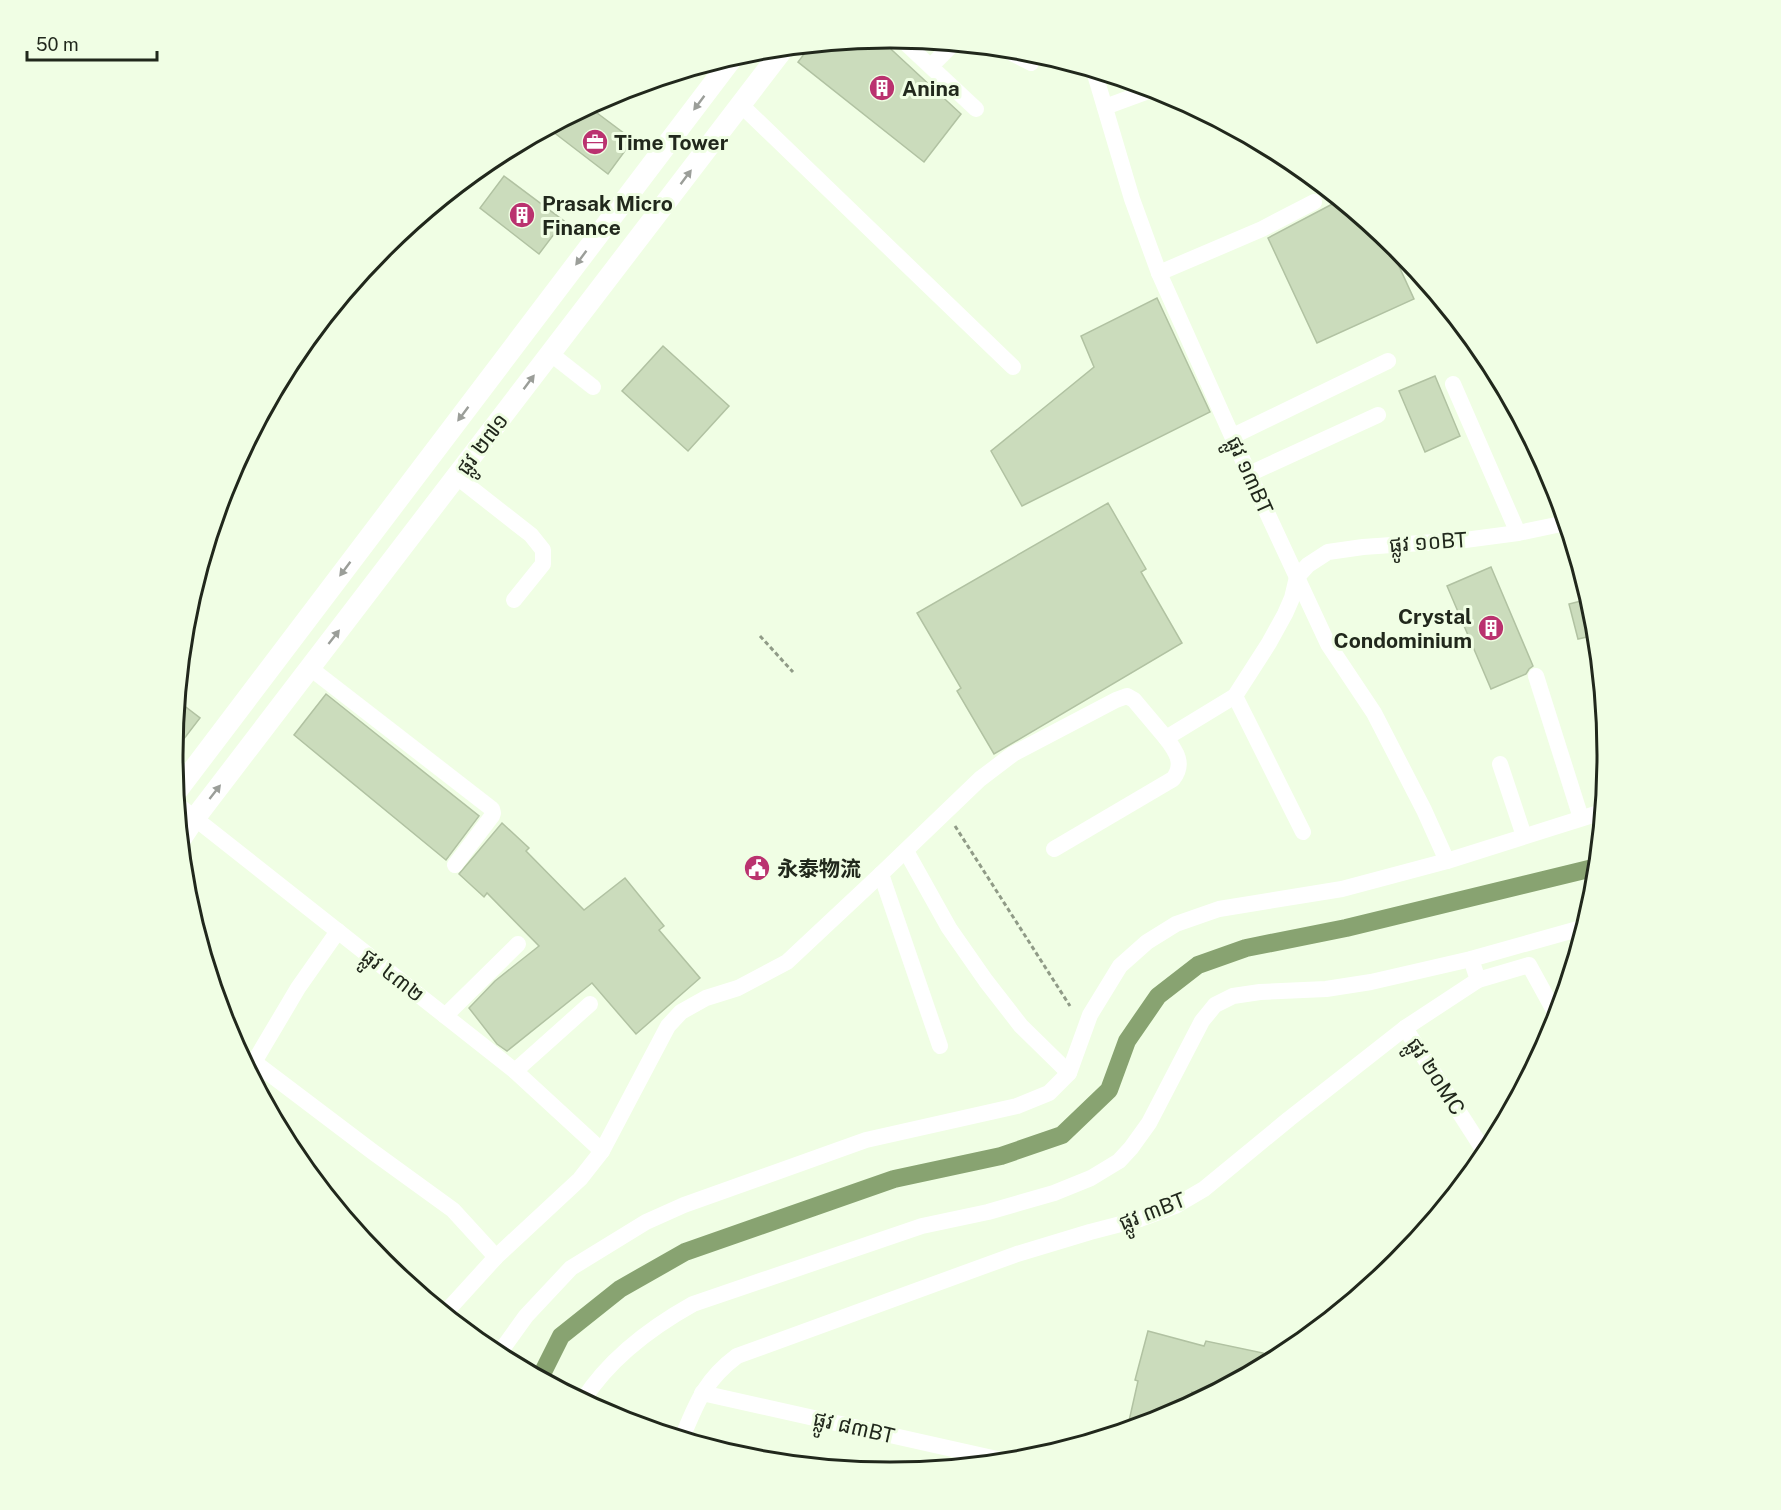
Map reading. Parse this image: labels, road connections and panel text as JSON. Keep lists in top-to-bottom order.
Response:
{
  "streets": {
    "main road": ["ផ្លូវ ២៧១"],
    "street": [
      "ផ្លូវ ១៣BT",
      "ផ្លូវ ១០BT",
      "ផ្លូវ ៤៣២",
      "ផ្លូវ ២០MC",
      "ផ្លូវ ៣BT",
      "ផ្លូវ ៨៣BT"
    ]
  },
  "crossings": [
    ["ផ្លូវ ២៧១", "ផ្លូវ ៤៣២"],
    ["ផ្លូវ ១៣BT", "ផ្លូវ ១០BT"],
    ["ផ្លូវ ២០MC", "ផ្លូវ ៣BT"],
    ["ផ្លូវ ៣BT", "ផ្លូវ ៨៣BT"]
  ],
  "places": {
    "building": ["Anina", "Prasak Micro Finance", "Crystal Condominium"],
    "office": ["Time Tower"],
    "public building": ["永泰物流"]
  },
  "scale_bar": "50 m"
}
